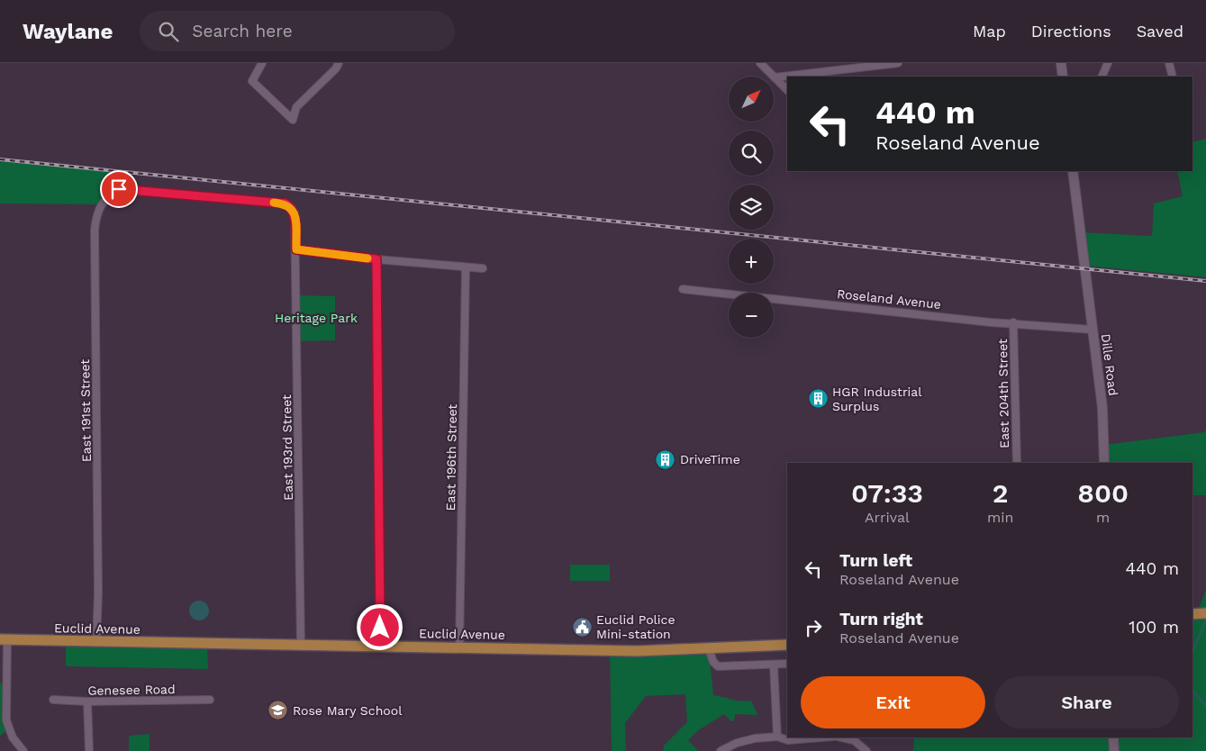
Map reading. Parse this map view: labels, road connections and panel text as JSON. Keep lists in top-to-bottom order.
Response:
{
  "streets": {
    "main road": ["Euclid Avenue"],
    "street": [
      "Roseland Avenue",
      "Dille Road",
      "East 204th Street",
      "East 191st Street",
      "East 193rd Street",
      "East 196th Street",
      "Genesee Road"
    ]
  },
  "crossings": [
    ["Roseland Avenue", "Dille Road"],
    ["Roseland Avenue", "East 204th Street"],
    ["East 191st Street", "East 193rd Street"],
    ["East 191st Street", "Euclid Avenue"],
    ["East 193rd Street", "Euclid Avenue"],
    ["East 196th Street", "Euclid Avenue"]
  ],
  "parks": ["Heritage Park"],
  "places": {
    "building": ["HGR Industrial Surplus", "DriveTime"],
    "public building": ["Euclid Police Mini-station"],
    "school or university": ["Rose Mary School"]
  },
  "north": "top right",
  "page": {
    "header": "Waylane",
    "search": "Search here",
    "nav": ["Map", "Directions", "Saved"],
    "map_buttons": ["+", "−"],
    "turn": ["440 m", "Roseland Avenue"],
    "eta": [
      "07:33",
      "Arrival",
      "2",
      "min",
      "800",
      "m"
    ],
    "list": [
      {
        "name": "Turn left",
        "note": "Roseland Avenue",
        "value": "440 m"
      },
      {
        "name": "Turn right",
        "note": "Roseland Avenue",
        "value": "100 m"
      }
    ],
    "buttons": ["Exit", "Share"]
  }
}
